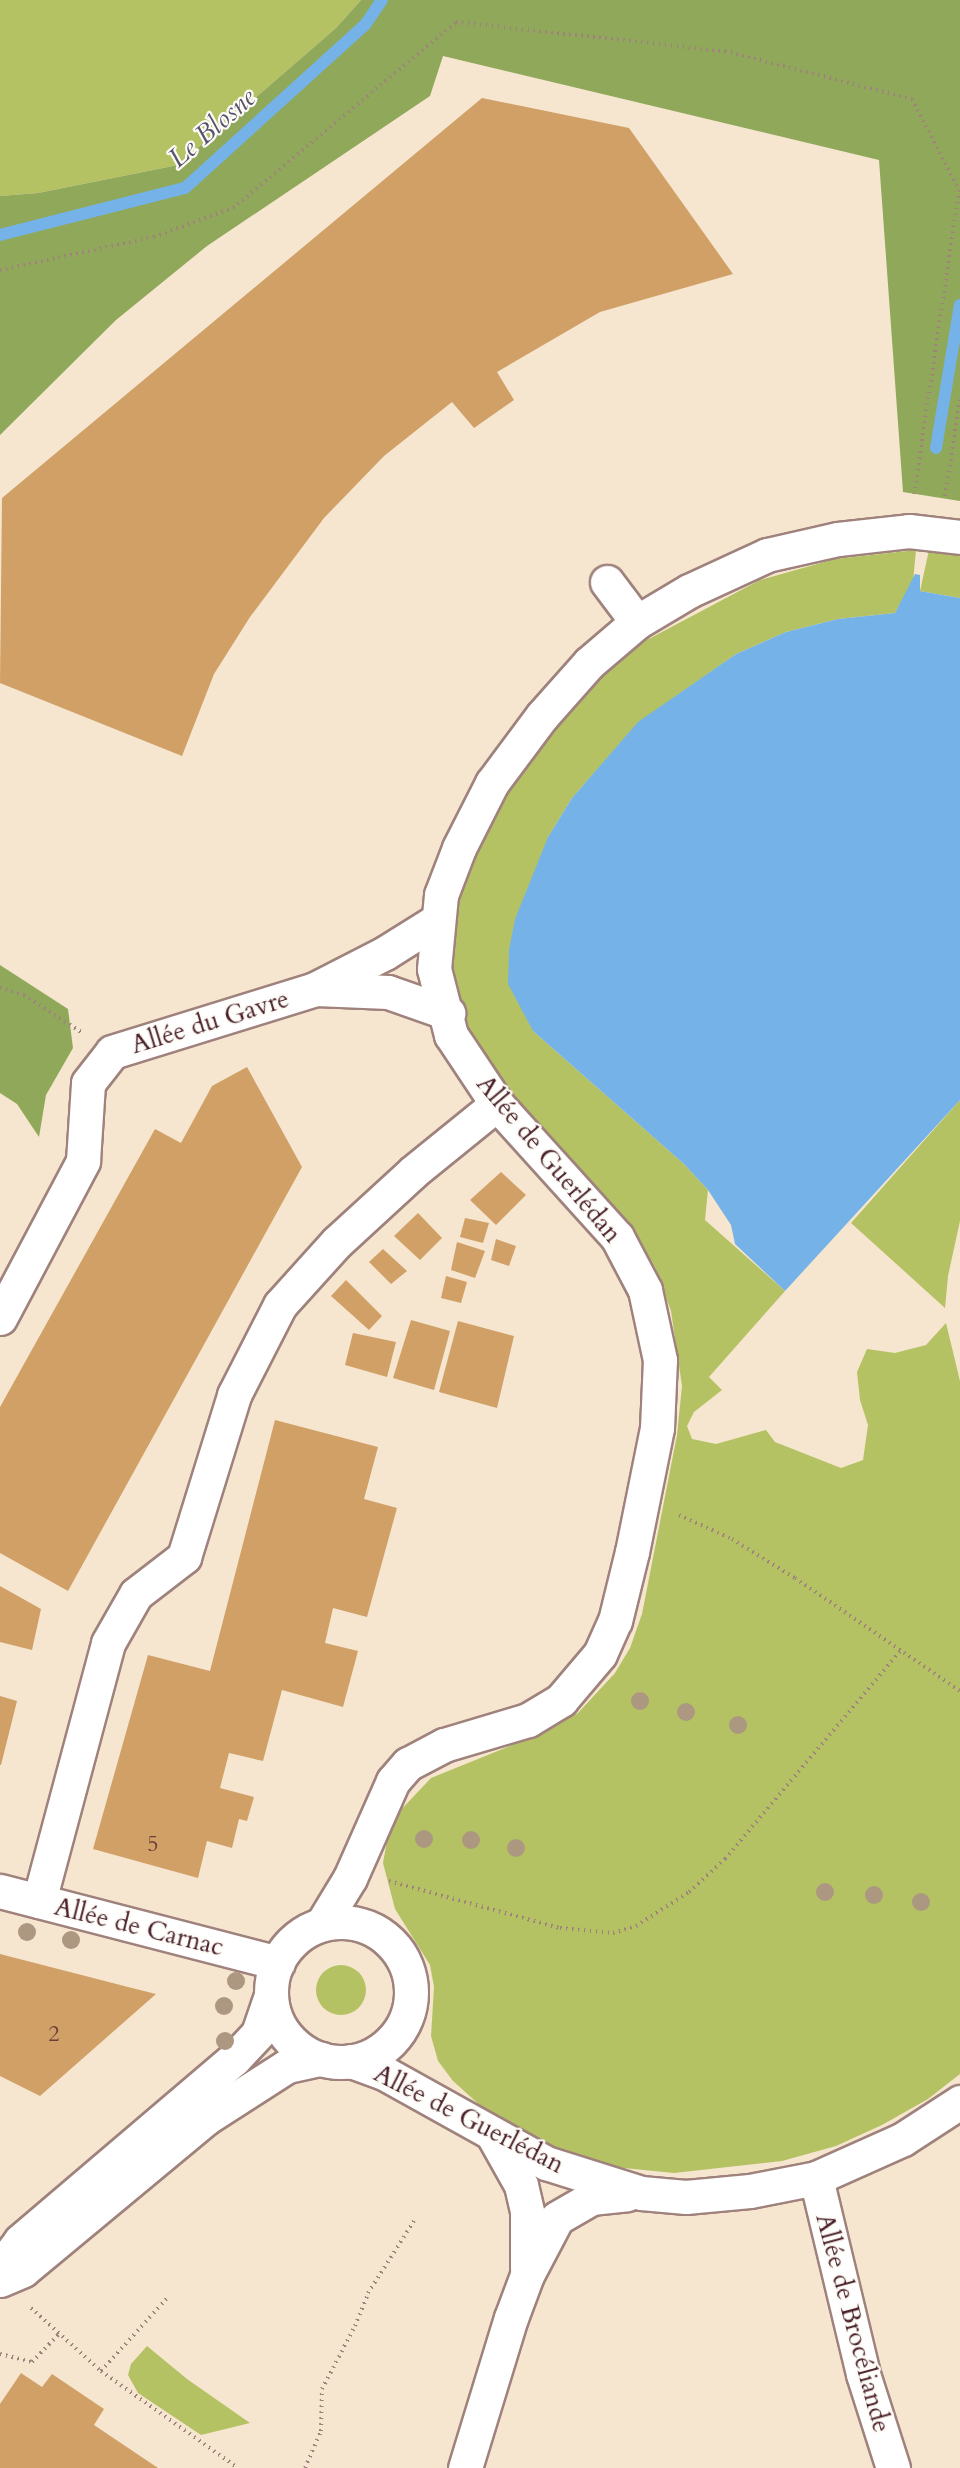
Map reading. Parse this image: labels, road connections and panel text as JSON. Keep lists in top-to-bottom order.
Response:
{
  "streets": {
    "street": [
      "Allée du Gavre",
      "Allée de Guerlédan",
      "Allée de Carnac",
      "Allée de Brocéliande"
    ]
  },
  "crossings": [
    ["Allée du Gavre", "Allée de Guerlédan"],
    ["Allée de Guerlédan", "Allée de Carnac"],
    ["Allée de Guerlédan", "Allée de Brocéliande"]
  ],
  "water": ["Le Blosne"],
  "house_numbers": ["5", "2"]
}
